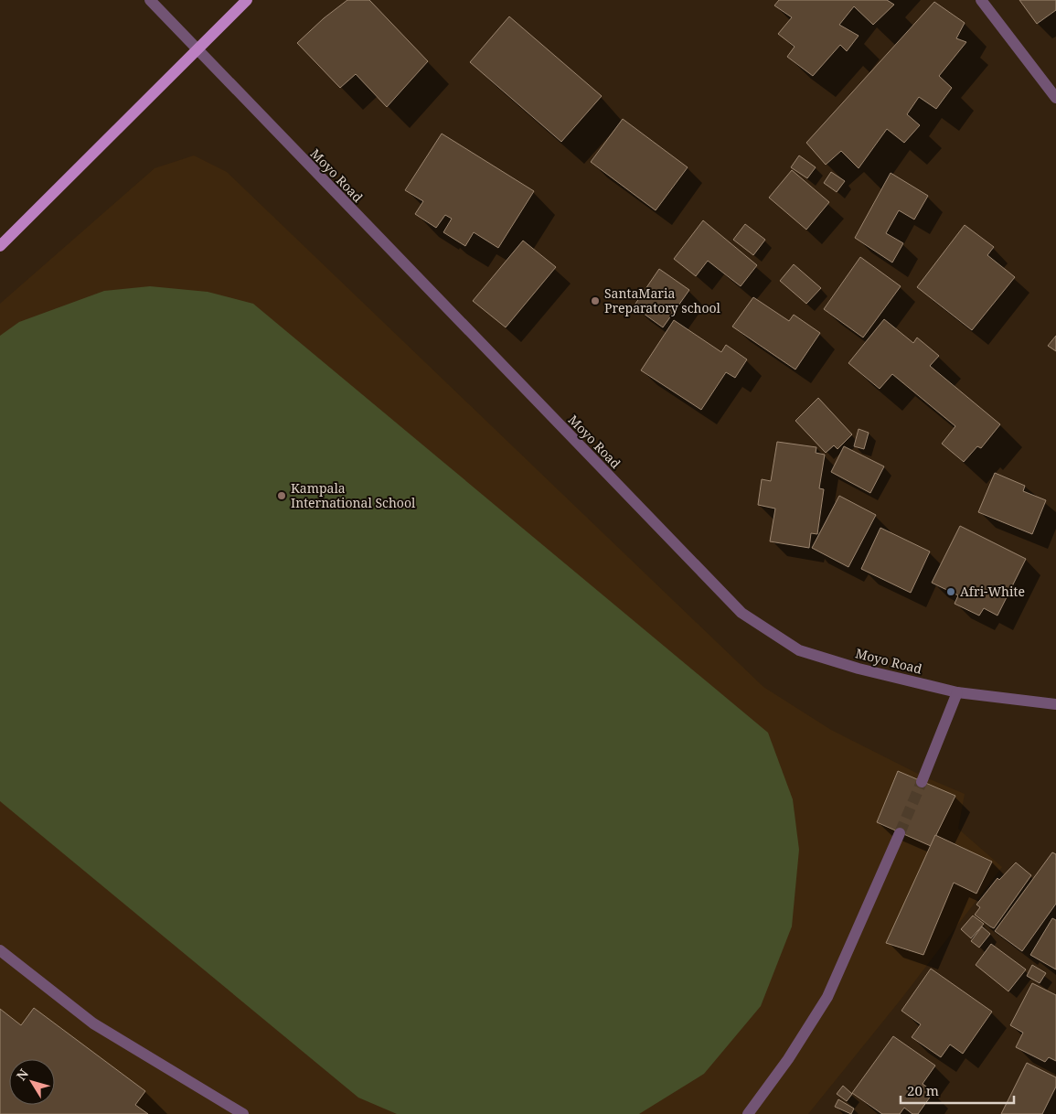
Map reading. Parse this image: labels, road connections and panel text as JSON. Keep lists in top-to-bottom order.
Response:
{
  "streets": {
    "street": ["Moyo Road"]
  },
  "places": ["SantaMaria Preparatory school", "Kampala International School", "Afri-White"],
  "scale_bar": "20 m",
  "north": "top left"
}
